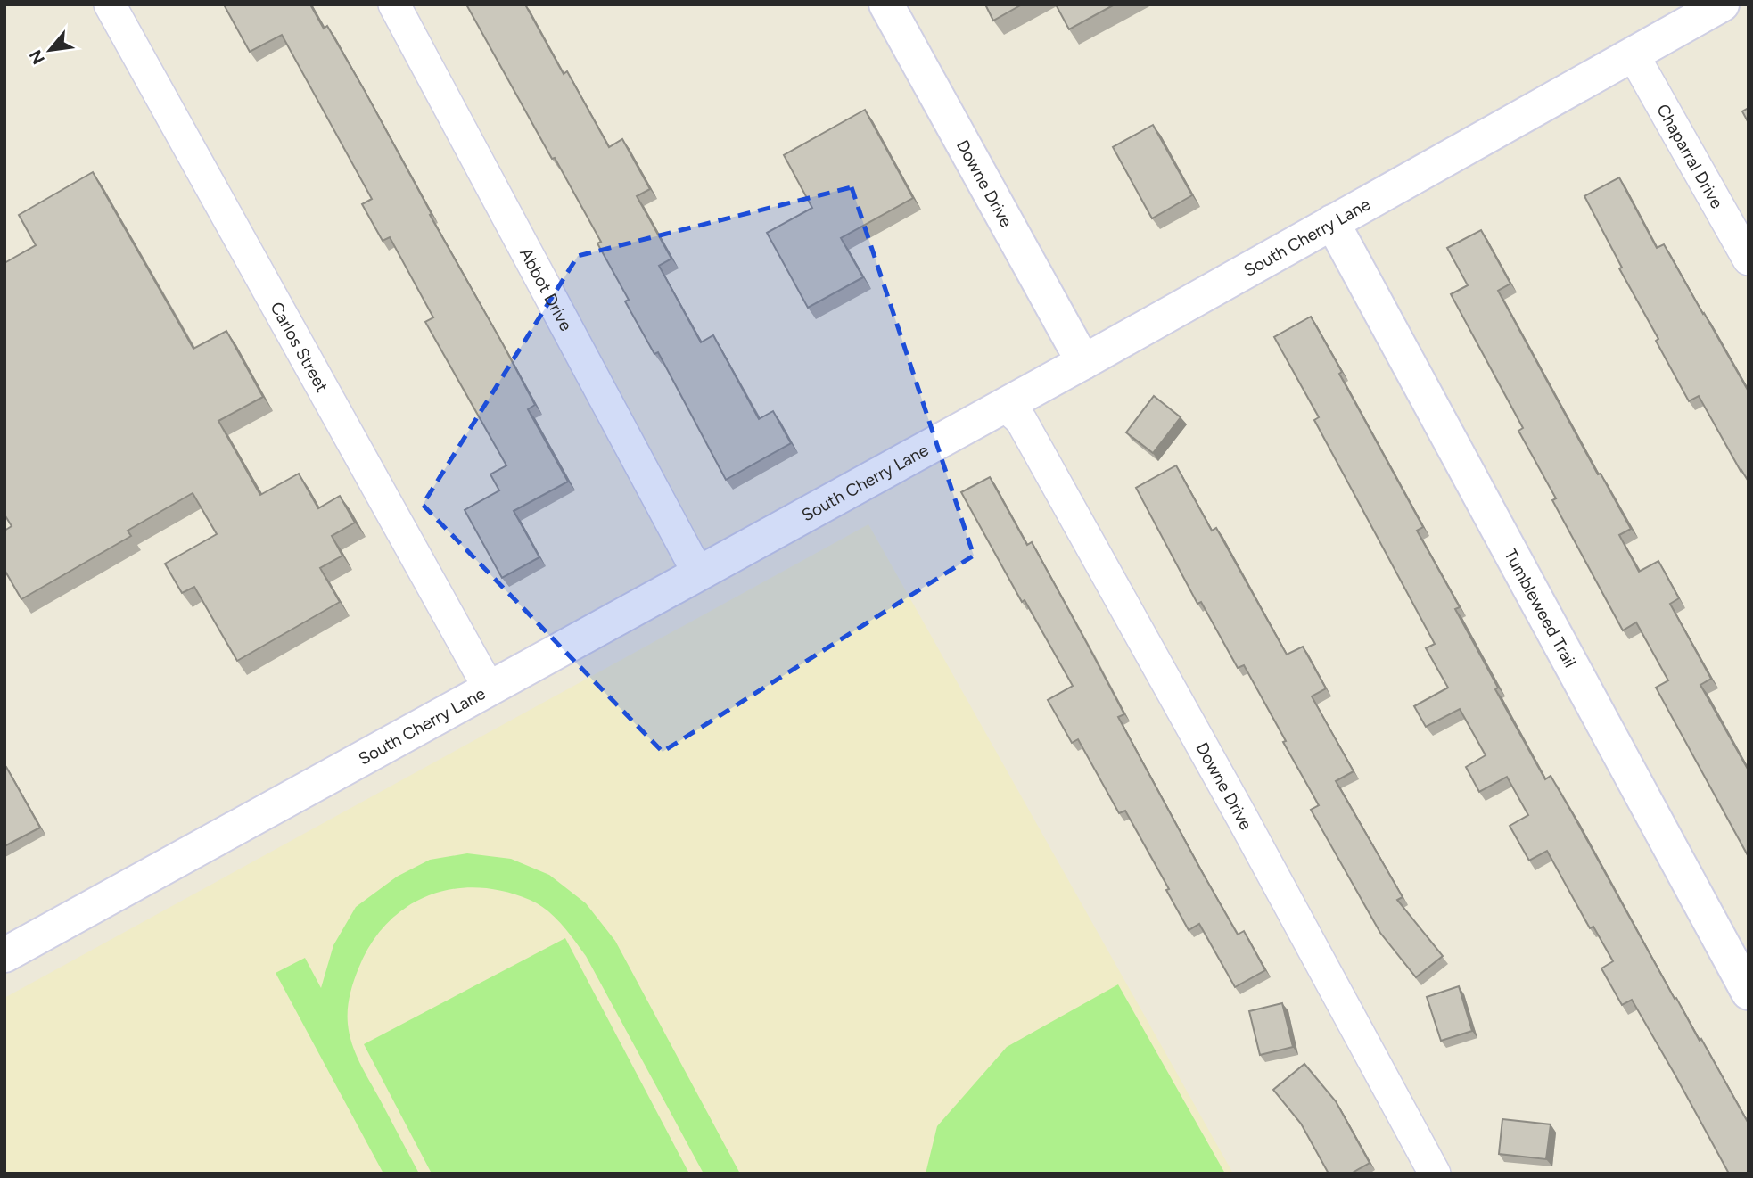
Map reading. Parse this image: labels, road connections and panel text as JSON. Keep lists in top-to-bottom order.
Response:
{
  "streets": {
    "street": [
      "Chaparral Drive",
      "Downe Drive",
      "South Cherry Lane",
      "Abbot Drive",
      "Carlos Street",
      "Tumbleweed Trail"
    ]
  },
  "crossings": [
    ["Chaparral Drive", "South Cherry Lane"],
    ["Downe Drive", "South Cherry Lane"],
    ["South Cherry Lane", "Abbot Drive"],
    ["South Cherry Lane", "Carlos Street"],
    ["South Cherry Lane", "Tumbleweed Trail"]
  ],
  "north": "bottom left"
}
